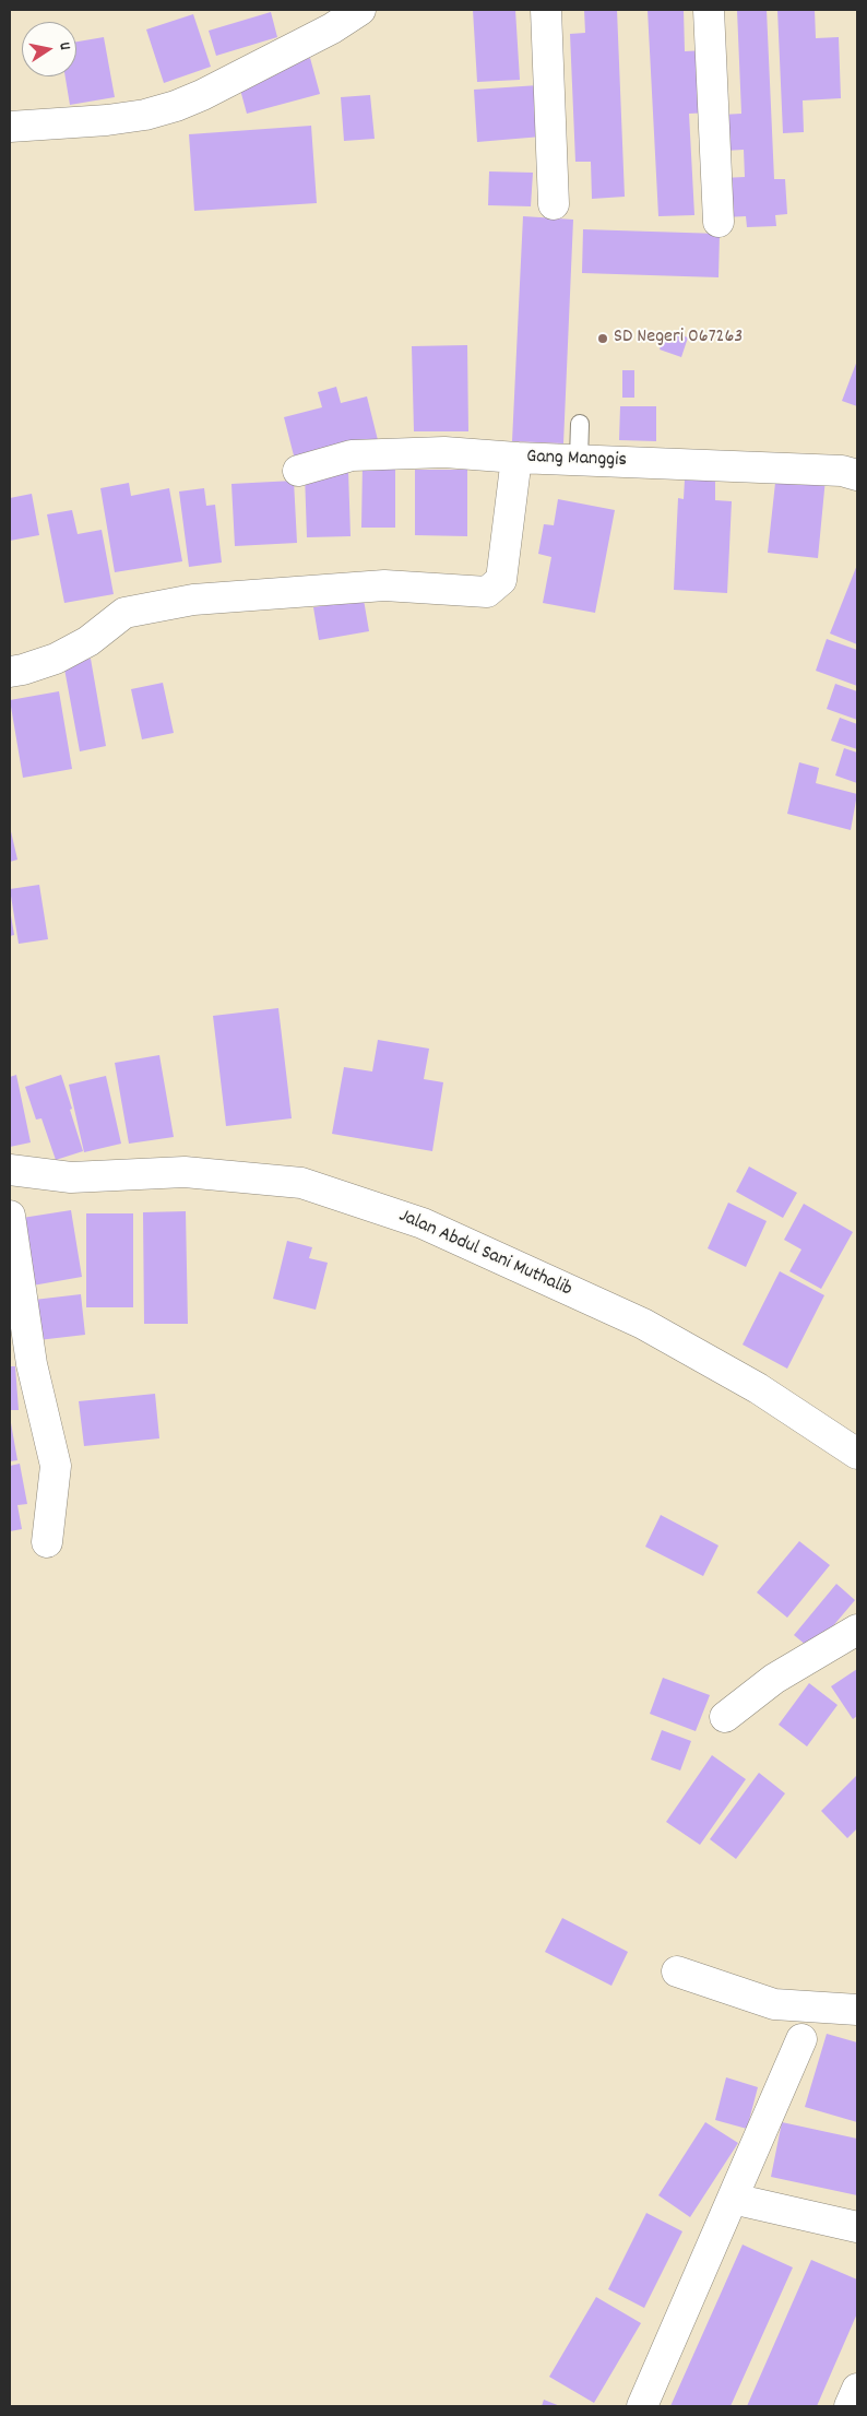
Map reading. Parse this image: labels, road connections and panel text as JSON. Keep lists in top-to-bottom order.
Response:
{
  "streets": {
    "street": ["Gang Manggis", "Jalan Abdul Sani Muthalib"]
  },
  "places": ["SD Negeri 067263"],
  "north": "right"
}
